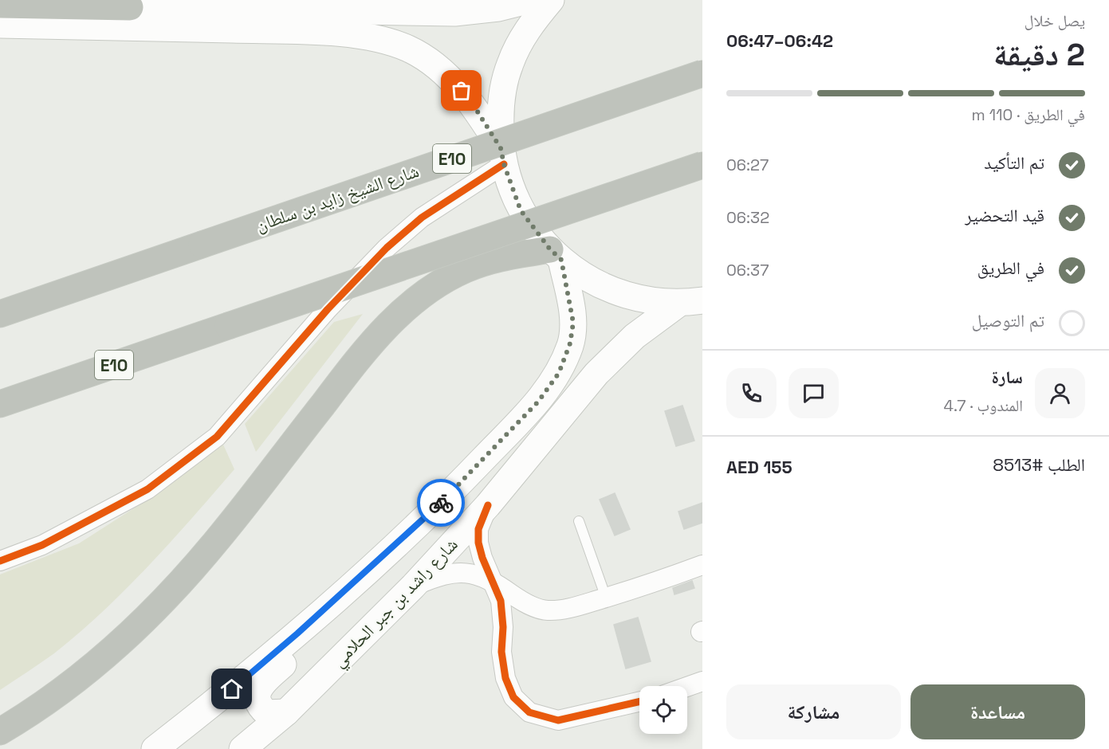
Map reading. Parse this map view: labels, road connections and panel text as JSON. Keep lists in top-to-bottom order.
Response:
{
  "streets": {
    "highway": ["E10", "شارع الشيخ زايد بن سلطان"],
    "main road": ["شارع راشد بن جبر الحلامي"]
  },
  "page": {
    "heading": ["2 دقيقة", "يصل خلال", "06:42–06:47"],
    "panel": [
      "سارة",
      "المندوب · 4.7",
      "الطلب #8513",
      "AED 155"
    ],
    "bar": "في الطريق · 110 m",
    "list": [
      ["تم التأكيد", "06:27"],
      ["قيد التحضير", "06:32"],
      ["في الطريق", "06:37"],
      "تم التوصيل"
    ],
    "buttons": ["مساعدة", "مشاركة"]
  }
}
